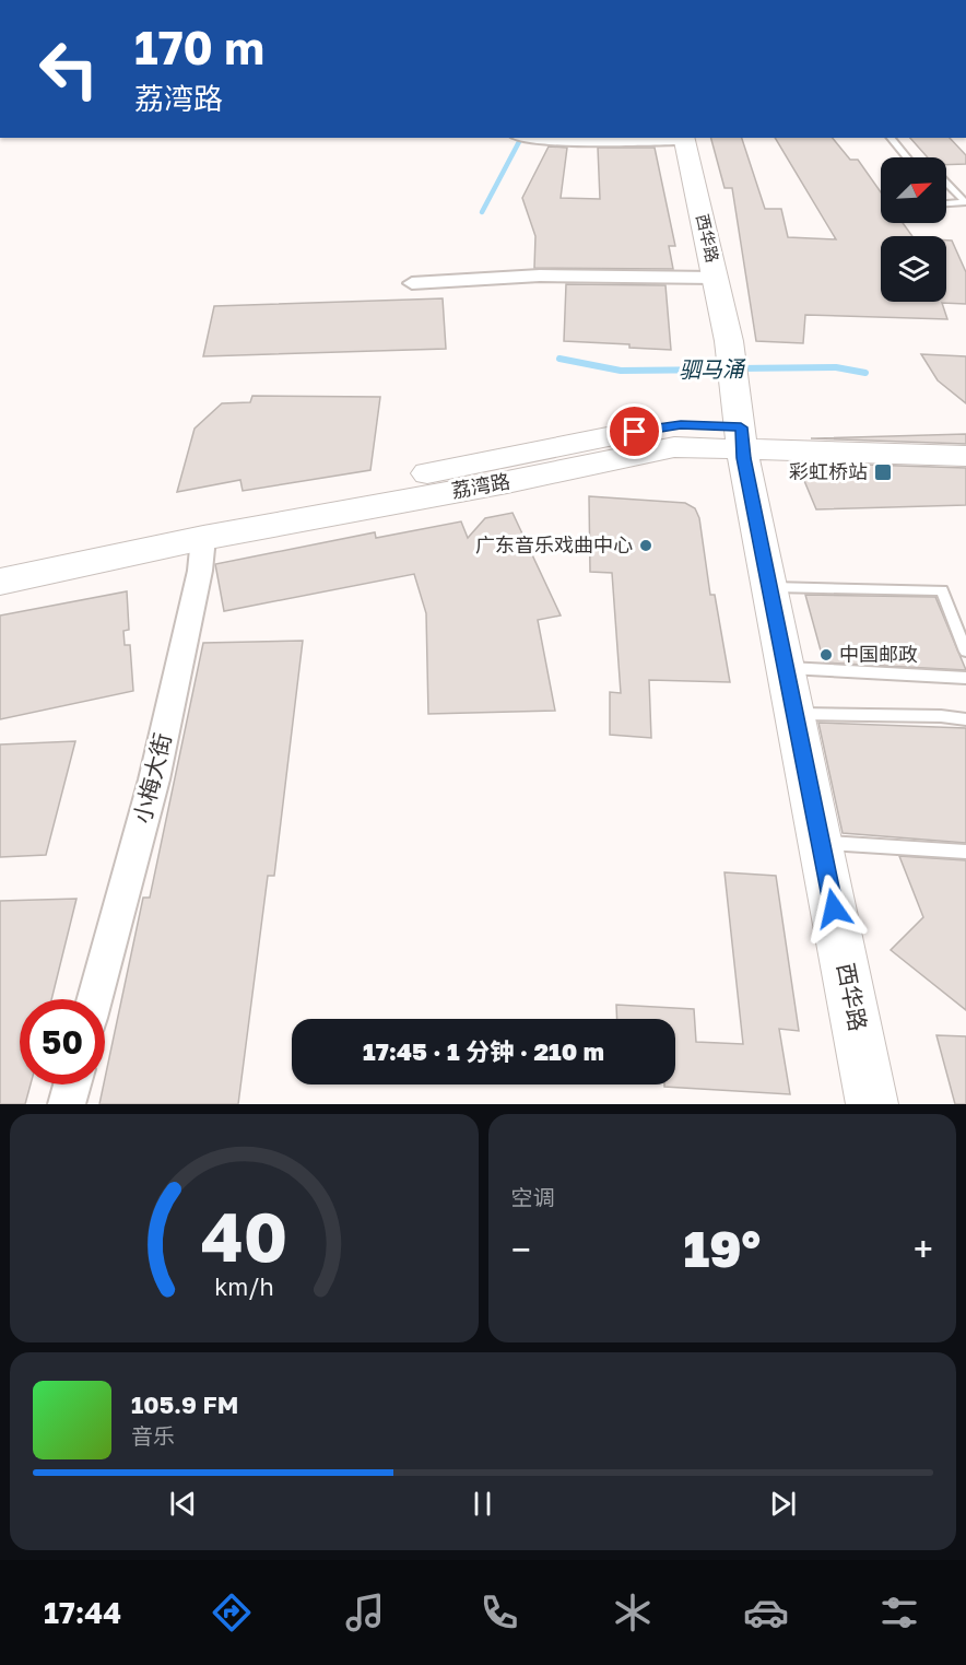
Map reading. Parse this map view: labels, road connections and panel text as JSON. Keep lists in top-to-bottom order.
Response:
{
  "streets": {
    "main road": ["西华路", "荔湾路"],
    "street": ["小梅大街"]
  },
  "crossings": [
    ["西华路", "荔湾路"],
    ["荔湾路", "小梅大街"]
  ],
  "water": ["驷马涌"],
  "places": {
    "transit": ["彩虹桥站"],
    "other": ["广东音乐戏曲中心", "中国邮政"]
  },
  "north": "top right",
  "page": {
    "turn": ["170 m", "荔湾路"],
    "limit": "50",
    "trip": "17:45 · 1 分钟 · 210 m",
    "tile": "空调",
    "heat": ["−", "19°", "+"],
    "song": ["105.9 FM", "音乐"],
    "tabs": "17:44",
    "gauge": ["40", "km/h"]
  }
}
